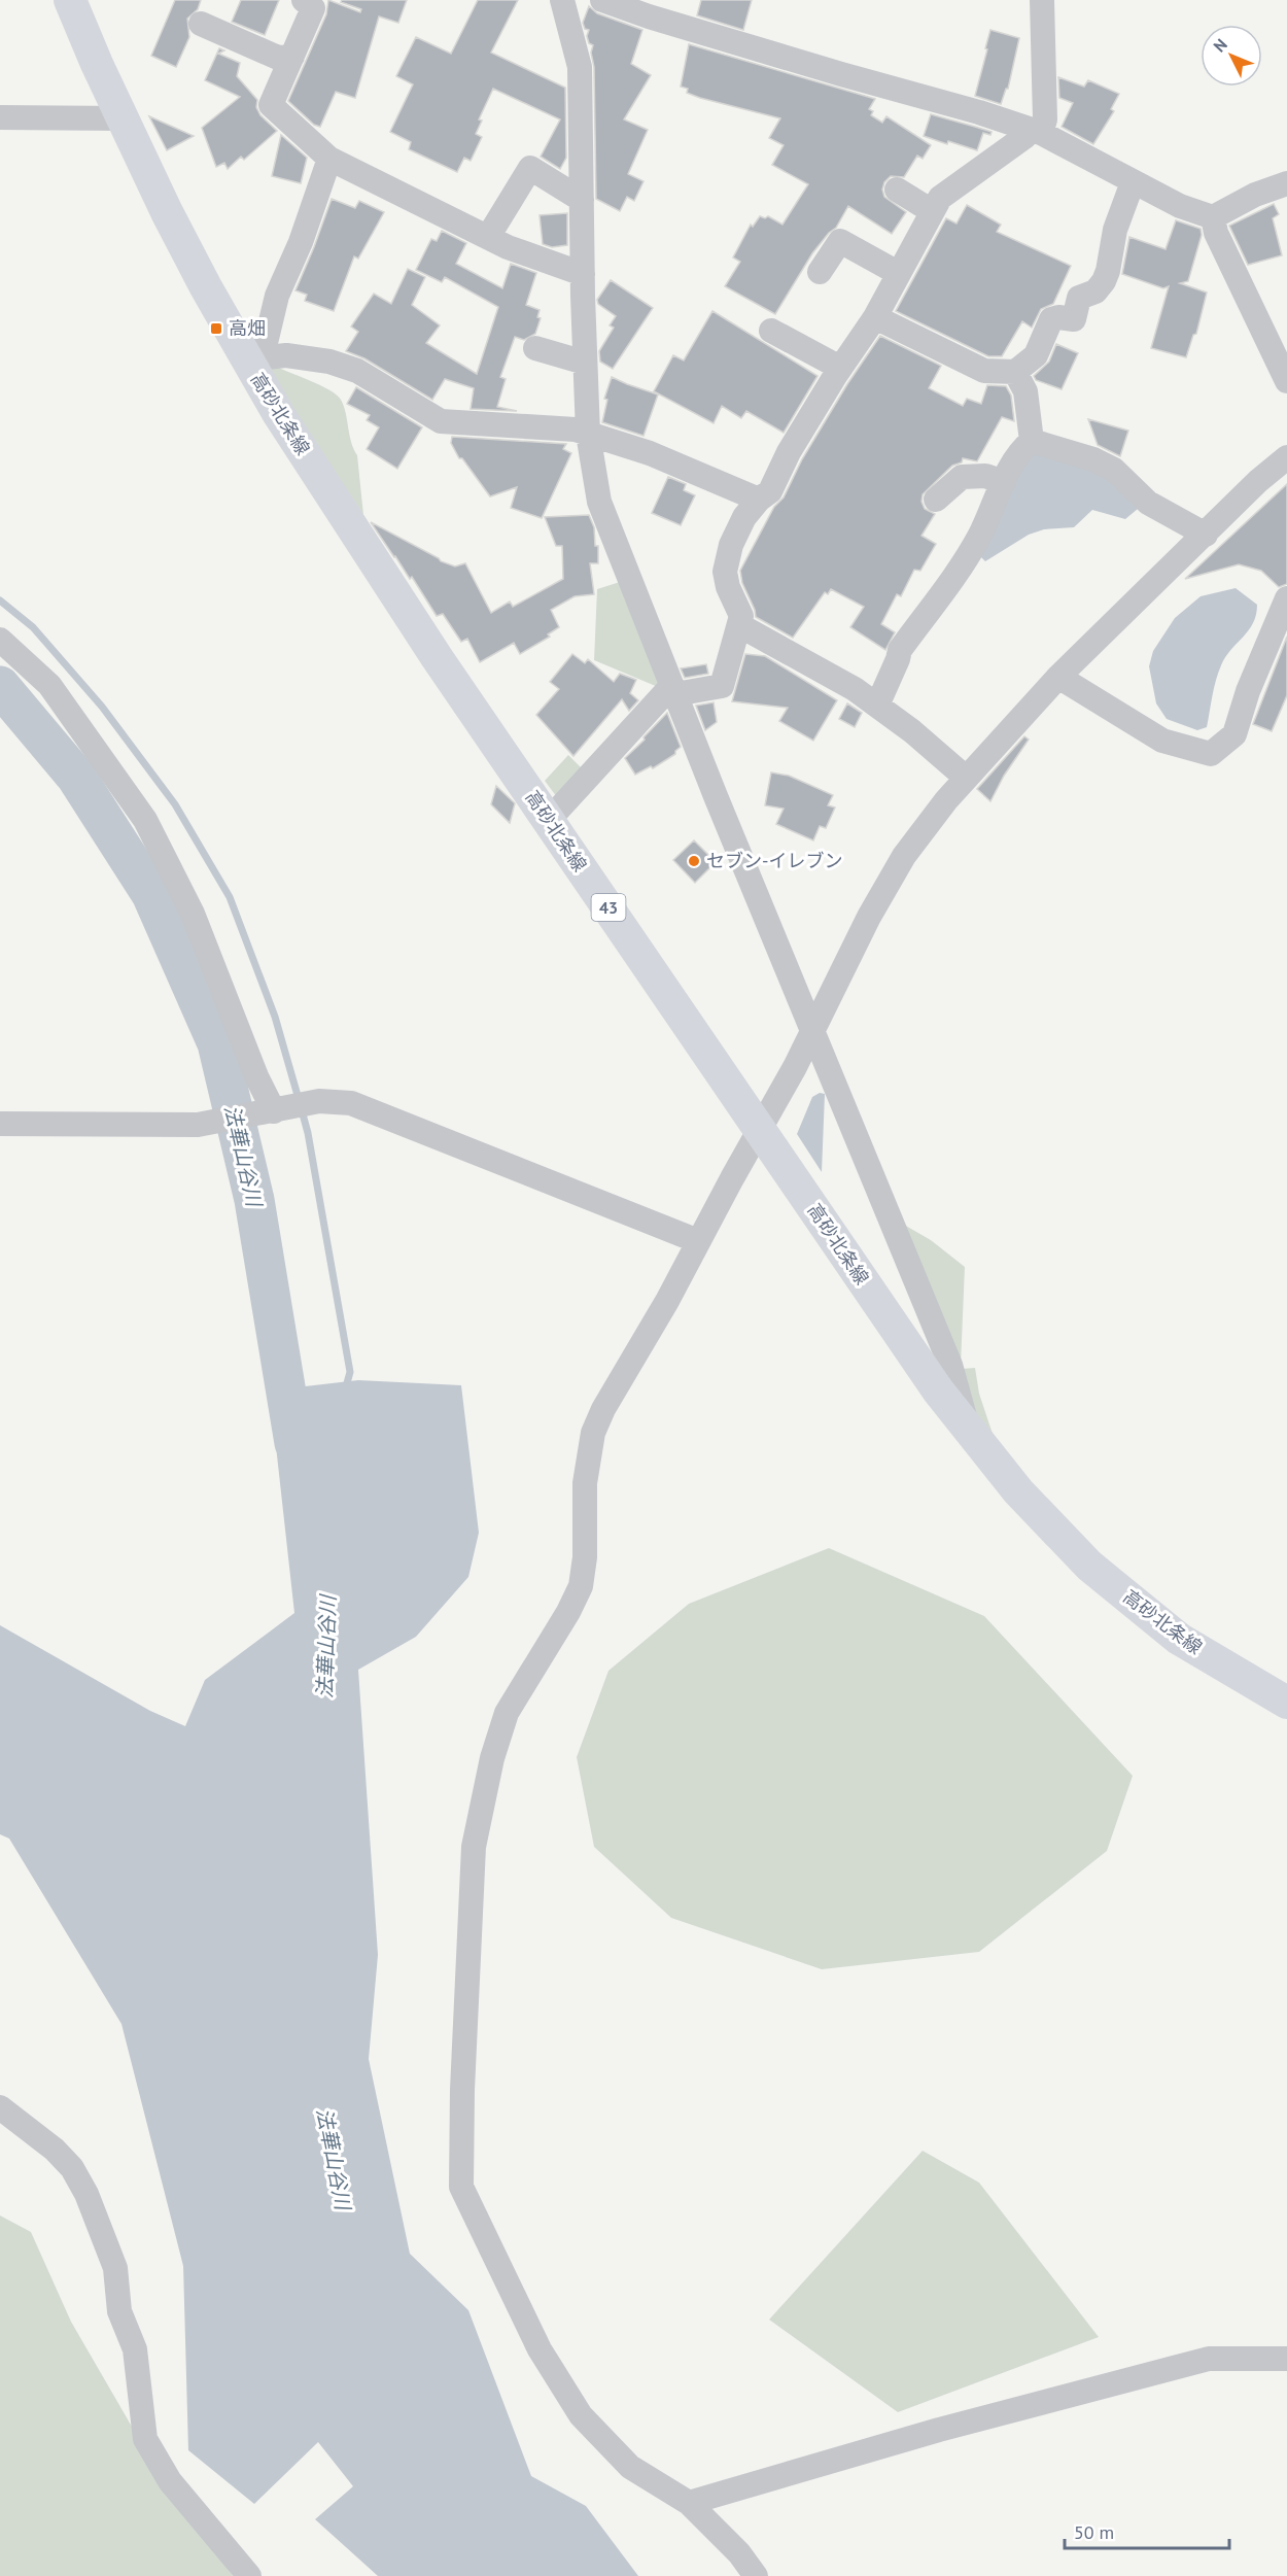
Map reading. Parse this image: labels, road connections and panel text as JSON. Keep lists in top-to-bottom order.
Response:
{
  "streets": {
    "main road": ["高砂北条線", "43"]
  },
  "water": ["法華山谷川"],
  "places": {
    "transit": ["高畑"],
    "other": ["セブン-イレブン"]
  },
  "scale_bar": "50 m",
  "north": "top left"
}
